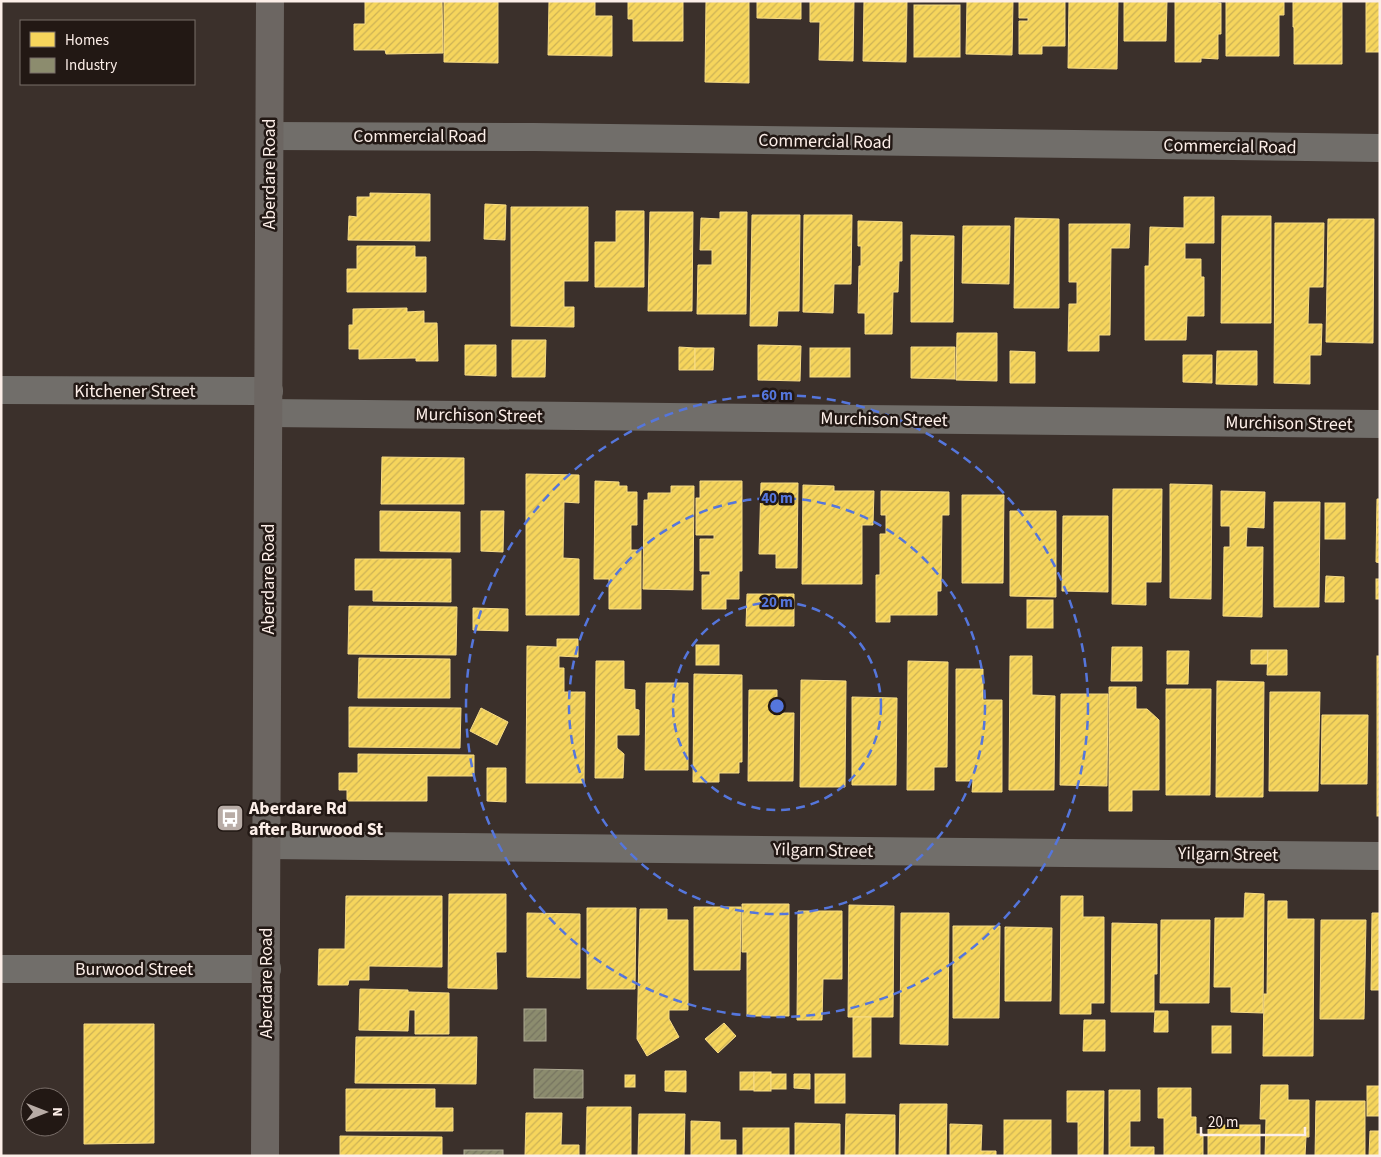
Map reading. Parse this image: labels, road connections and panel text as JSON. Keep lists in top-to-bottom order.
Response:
{
  "streets": {
    "main road": ["Aberdare Road"],
    "street": [
      "Commercial Road",
      "Kitchener Street",
      "Murchison Street",
      "Yilgarn Street",
      "Burwood Street"
    ]
  },
  "crossings": [
    ["Commercial Road", "Aberdare Road"],
    ["Aberdare Road", "Kitchener Street"],
    ["Aberdare Road", "Murchison Street"],
    ["Aberdare Road", "Yilgarn Street"],
    ["Aberdare Road", "Burwood Street"],
    ["Kitchener Street", "Murchison Street"]
  ],
  "places": {
    "bus stop": ["Aberdare Rd after Burwood St"]
  },
  "legend": ["Homes", "Industry"],
  "scale_bar": "20 m",
  "north": "right",
  "rings": ["60 m", "40 m", "20 m"]
}
